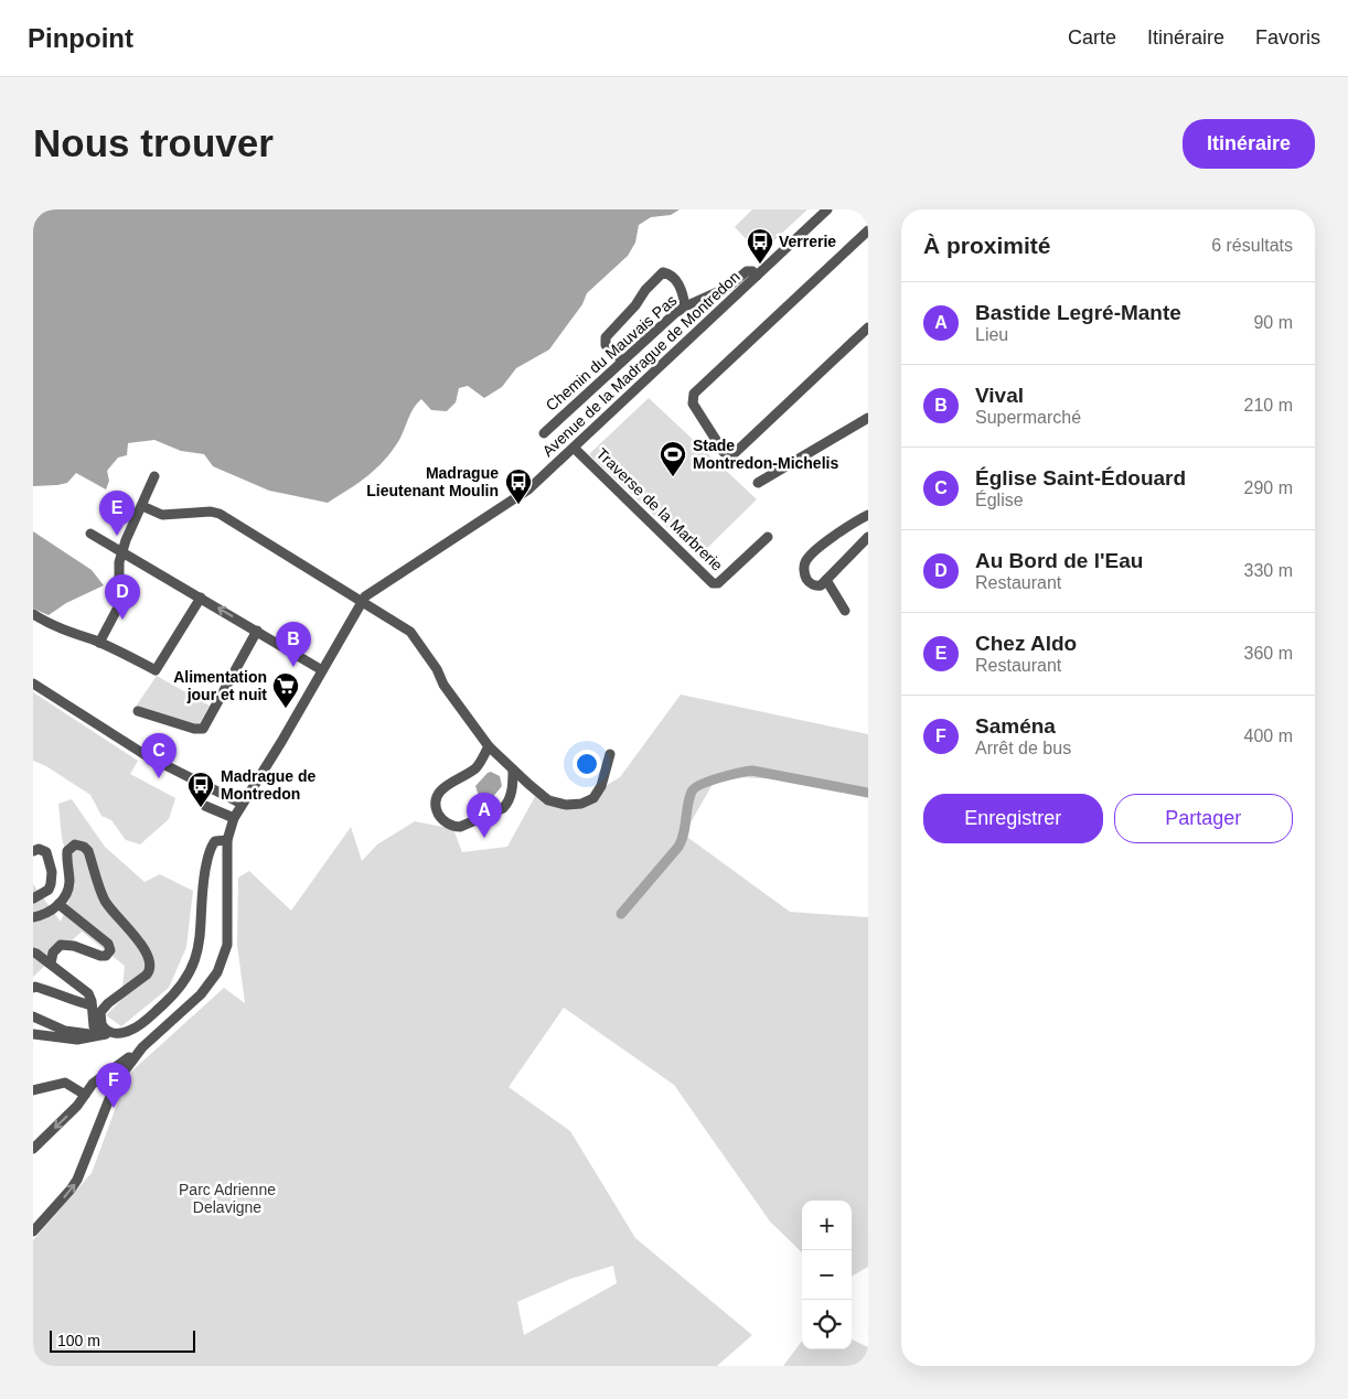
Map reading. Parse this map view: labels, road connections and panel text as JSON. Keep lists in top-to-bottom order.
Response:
{
  "streets": {
    "street": ["Chemin du Mauvais Pas", "Avenue de la Madrague de Montredon", "Traverse de la Marbrerie"]
  },
  "crossings": [
    ["Chemin du Mauvais Pas", "Avenue de la Madrague de Montredon"],
    ["Avenue de la Madrague de Montredon", "Traverse de la Marbrerie"]
  ],
  "parks": ["Parc Adrienne Delavigne"],
  "places": {
    "bus stop": ["Verrerie", "Madrague Lieutenant Moulin", "Madrague de Montredon"],
    "sports": ["Stade Montredon-Michelis"],
    "supermarket": ["Alimentation jour et nuit"]
  },
  "scale_bar": "100 m",
  "page": {
    "header": "Pinpoint",
    "nav": ["Carte", "Itinéraire", "Favoris"],
    "buttons": [
      "Itinéraire",
      ["Enregistrer", "Partager"]
    ],
    "title": "Nous trouver",
    "heading": ["À proximité", "6 résultats"],
    "list": [
      {
        "mark": "A",
        "name": "Bastide Legré-Mante",
        "note": "Lieu",
        "value": "90 m"
      },
      {
        "mark": "B",
        "name": "Vival",
        "note": "Supermarché",
        "value": "210 m"
      },
      {
        "mark": "C",
        "name": "Église Saint-Édouard",
        "note": "Église",
        "value": "290 m"
      },
      {
        "mark": "D",
        "name": "Au Bord de l'Eau",
        "note": "Restaurant",
        "value": "330 m"
      },
      {
        "mark": "E",
        "name": "Chez Aldo",
        "note": "Restaurant",
        "value": "360 m"
      },
      {
        "mark": "F",
        "name": "Saména",
        "note": "Arrêt de bus",
        "value": "400 m"
      }
    ],
    "pins": [
      "E",
      "D",
      "B",
      "C",
      "A",
      "F"
    ],
    "map_buttons": ["+", "−"],
    "scale": "100 m"
  }
}
